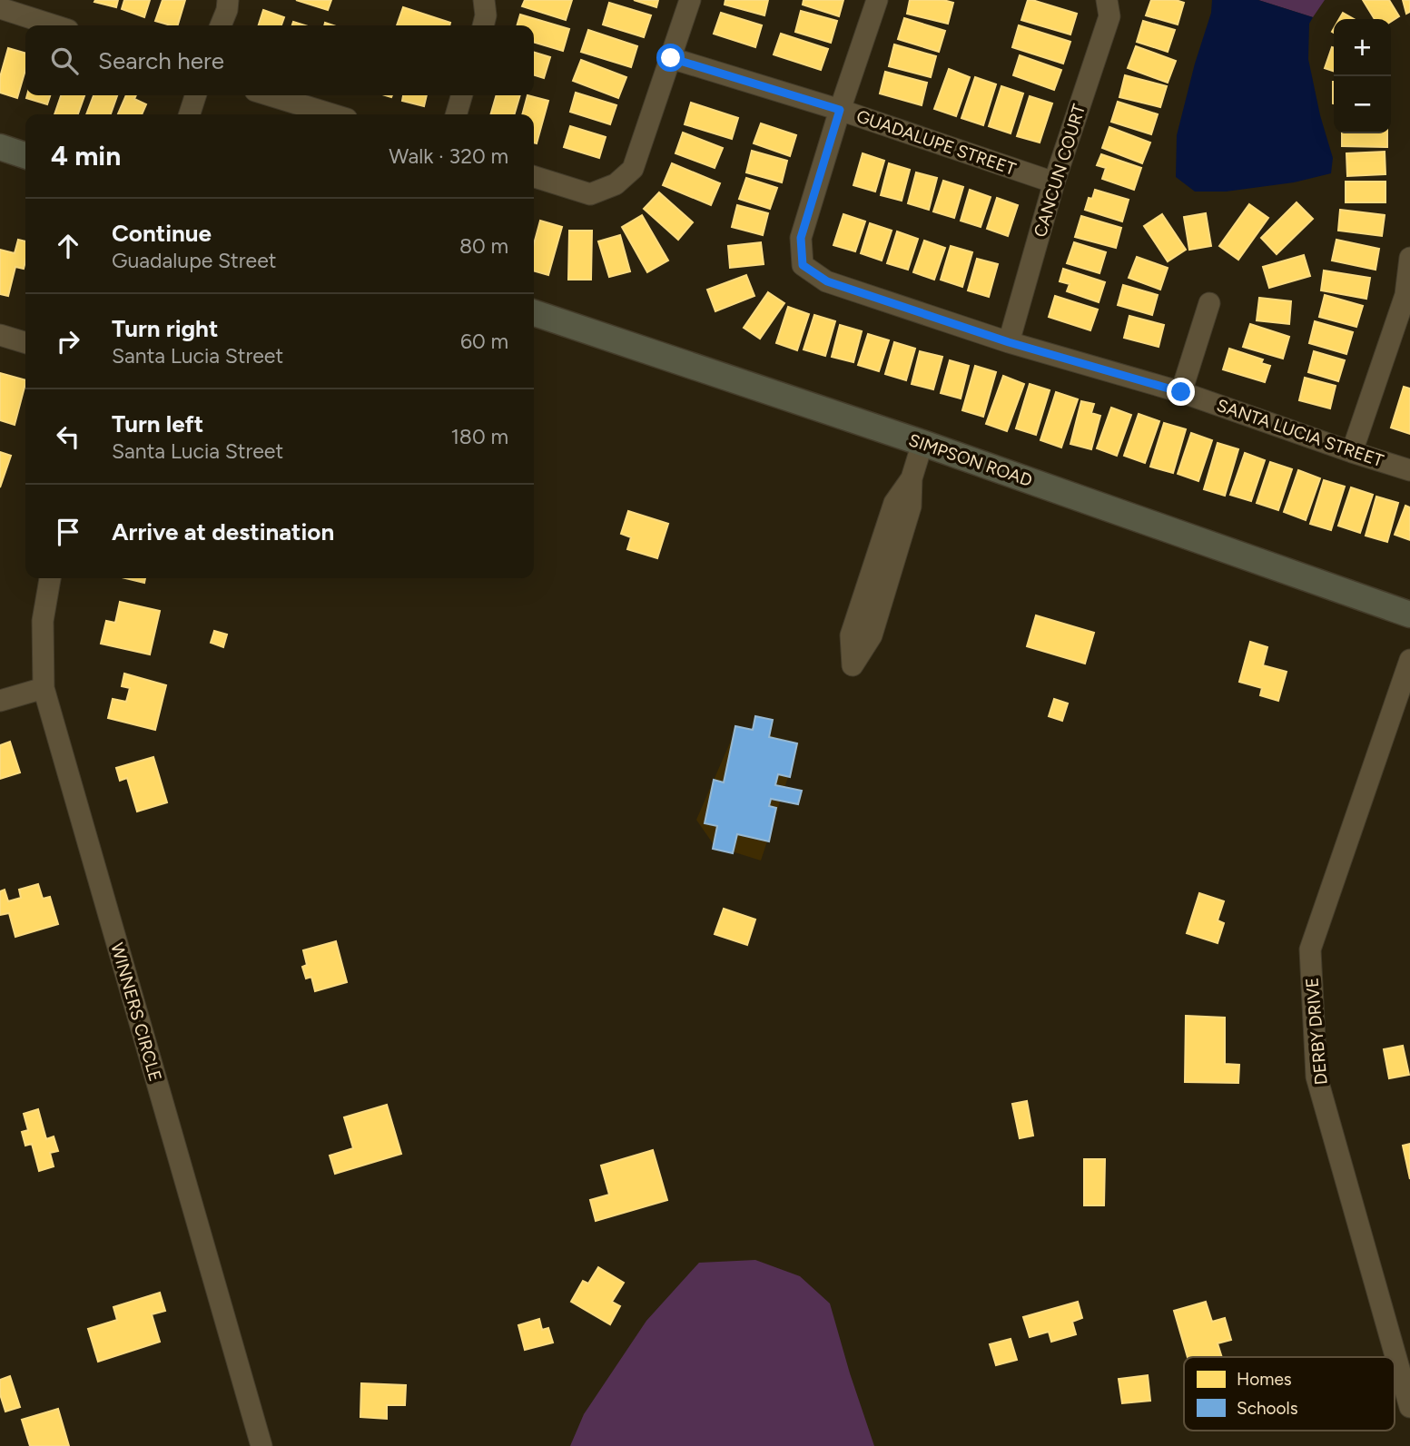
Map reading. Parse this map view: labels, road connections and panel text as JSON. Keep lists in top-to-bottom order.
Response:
{
  "streets": {
    "main road": ["SIMPSON ROAD"],
    "street": [
      "GUADALUPE STREET",
      "CANCUN COURT",
      "SANTA LUCIA STREET",
      "WINNERS CIRCLE",
      "DERBY DRIVE"
    ]
  },
  "crossings": [
    ["GUADALUPE STREET", "CANCUN COURT"],
    ["GUADALUPE STREET", "SANTA LUCIA STREET"],
    ["CANCUN COURT", "SANTA LUCIA STREET"]
  ],
  "legend": ["Homes", "Schools"],
  "page": {
    "map_buttons": ["+", "−"],
    "search": "Search here",
    "heading": ["4 min", "Walk · 320 m"],
    "list": [
      ["Continue", "Guadalupe Street", "80 m"],
      ["Turn right", "Santa Lucia Street", "60 m"],
      ["Turn left", "Santa Lucia Street", "180 m"],
      "Arrive at destination"
    ]
  }
}
